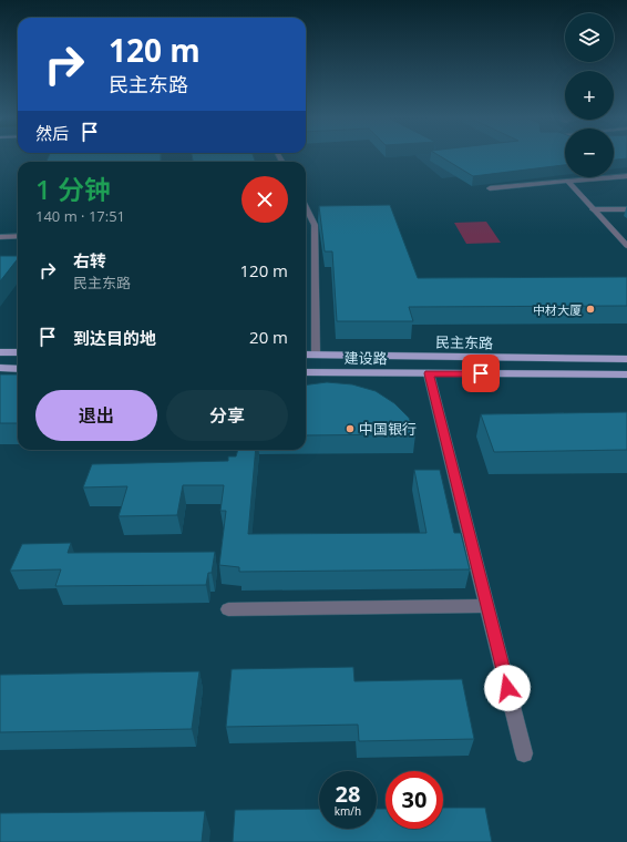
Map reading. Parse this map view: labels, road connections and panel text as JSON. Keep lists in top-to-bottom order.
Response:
{
  "streets": {
    "main road": ["民主东路", "建设路"]
  },
  "places": ["中材大厦", "中国银行"],
  "page": {
    "map_buttons": ["+", "−"],
    "turn": ["120 m", "民主东路"],
    "then": "然后",
    "heading": ["1 分钟", "140 m · 17:51"],
    "list": [
      {
        "name": "右转",
        "note": "民主东路",
        "value": "120 m"
      },
      {
        "name": "到达目的地",
        "value": "20 m"
      }
    ],
    "buttons": ["退出", "分享"],
    "speed": "28 km/h",
    "limit": "30"
  }
}
